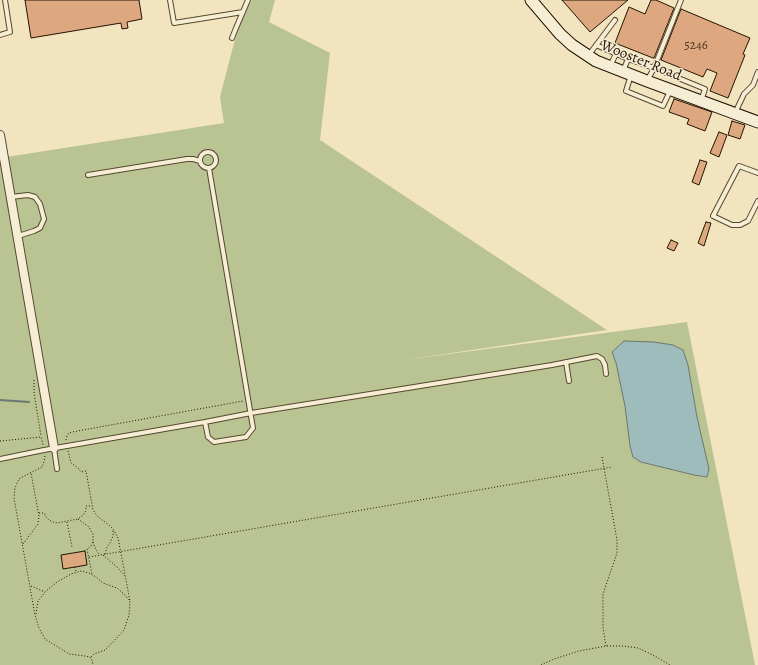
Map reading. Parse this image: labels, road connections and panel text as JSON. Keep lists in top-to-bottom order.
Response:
{
  "streets": {
    "street": ["Wooster Road"]
  },
  "house_numbers": ["5246"]
}
